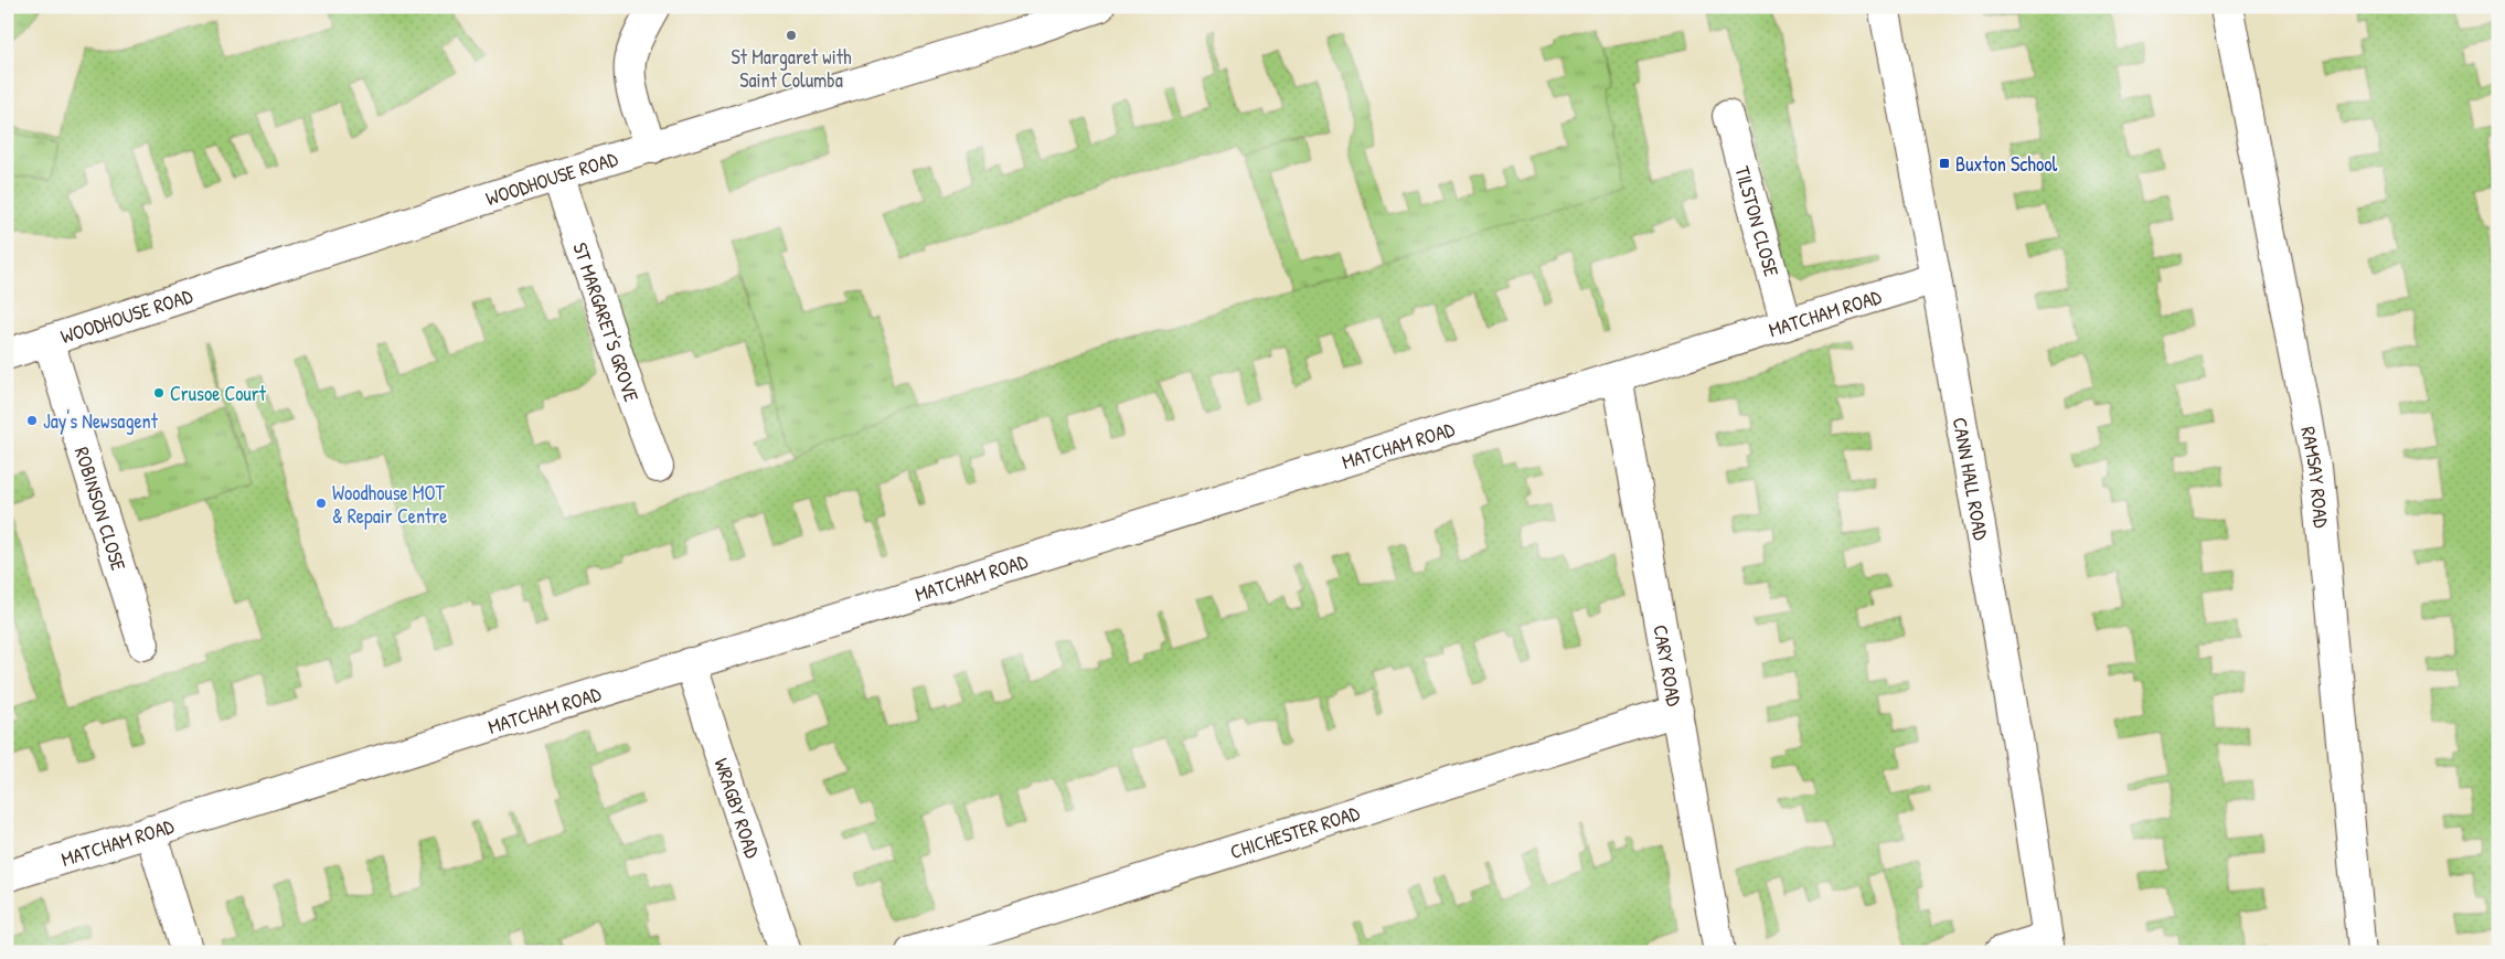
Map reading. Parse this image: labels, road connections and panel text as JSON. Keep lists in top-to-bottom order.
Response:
{
  "streets": {
    "street": [
      "WOODHOUSE ROAD",
      "TILSTON CLOSE",
      "MATCHAM ROAD",
      "ST MARGARET'S GROVE",
      "RAMSAY ROAD",
      "CANN HALL ROAD",
      "ROBINSON CLOSE",
      "CARY ROAD",
      "WRAGBY ROAD",
      "CHICHESTER ROAD"
    ]
  },
  "crossings": [
    ["WOODHOUSE ROAD", "ST MARGARET'S GROVE"],
    ["WOODHOUSE ROAD", "ROBINSON CLOSE"],
    ["TILSTON CLOSE", "MATCHAM ROAD"],
    ["MATCHAM ROAD", "CANN HALL ROAD"],
    ["MATCHAM ROAD", "CARY ROAD"],
    ["MATCHAM ROAD", "WRAGBY ROAD"],
    ["CARY ROAD", "CHICHESTER ROAD"]
  ],
  "places": {
    "other": [
      "St Margaret with Saint Columba",
      "Crusoe Court",
      "Jay's Newsagent",
      "Woodhouse MOT & Repair Centre"
    ],
    "transit": ["Buxton School"]
  }
}
